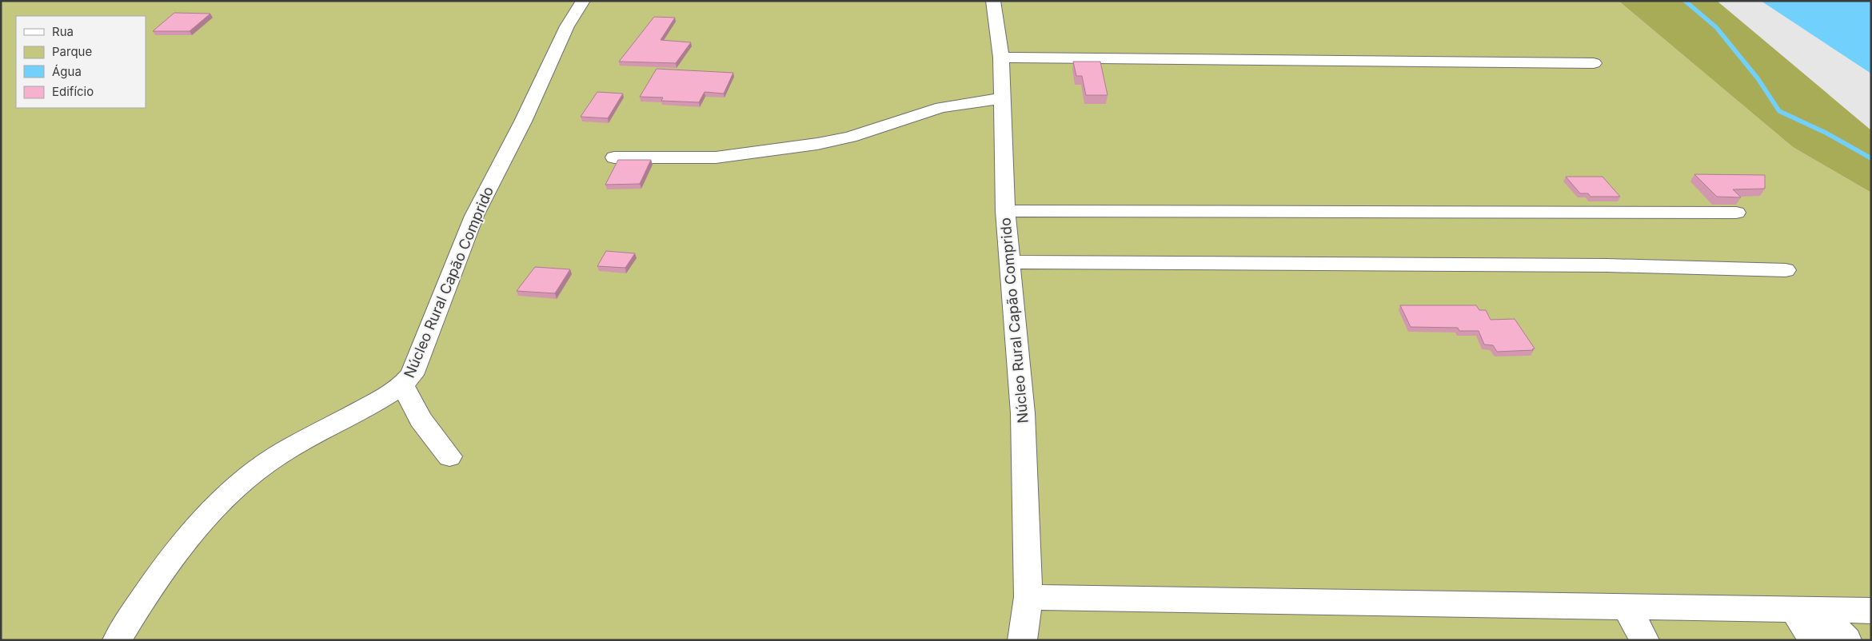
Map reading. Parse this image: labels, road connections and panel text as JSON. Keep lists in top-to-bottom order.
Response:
{
  "streets": {
    "street": ["Núcleo Rural Capão Comprido"]
  },
  "legend": [
    "Rua",
    "Parque",
    "Água",
    "Edifício"
  ]
}
